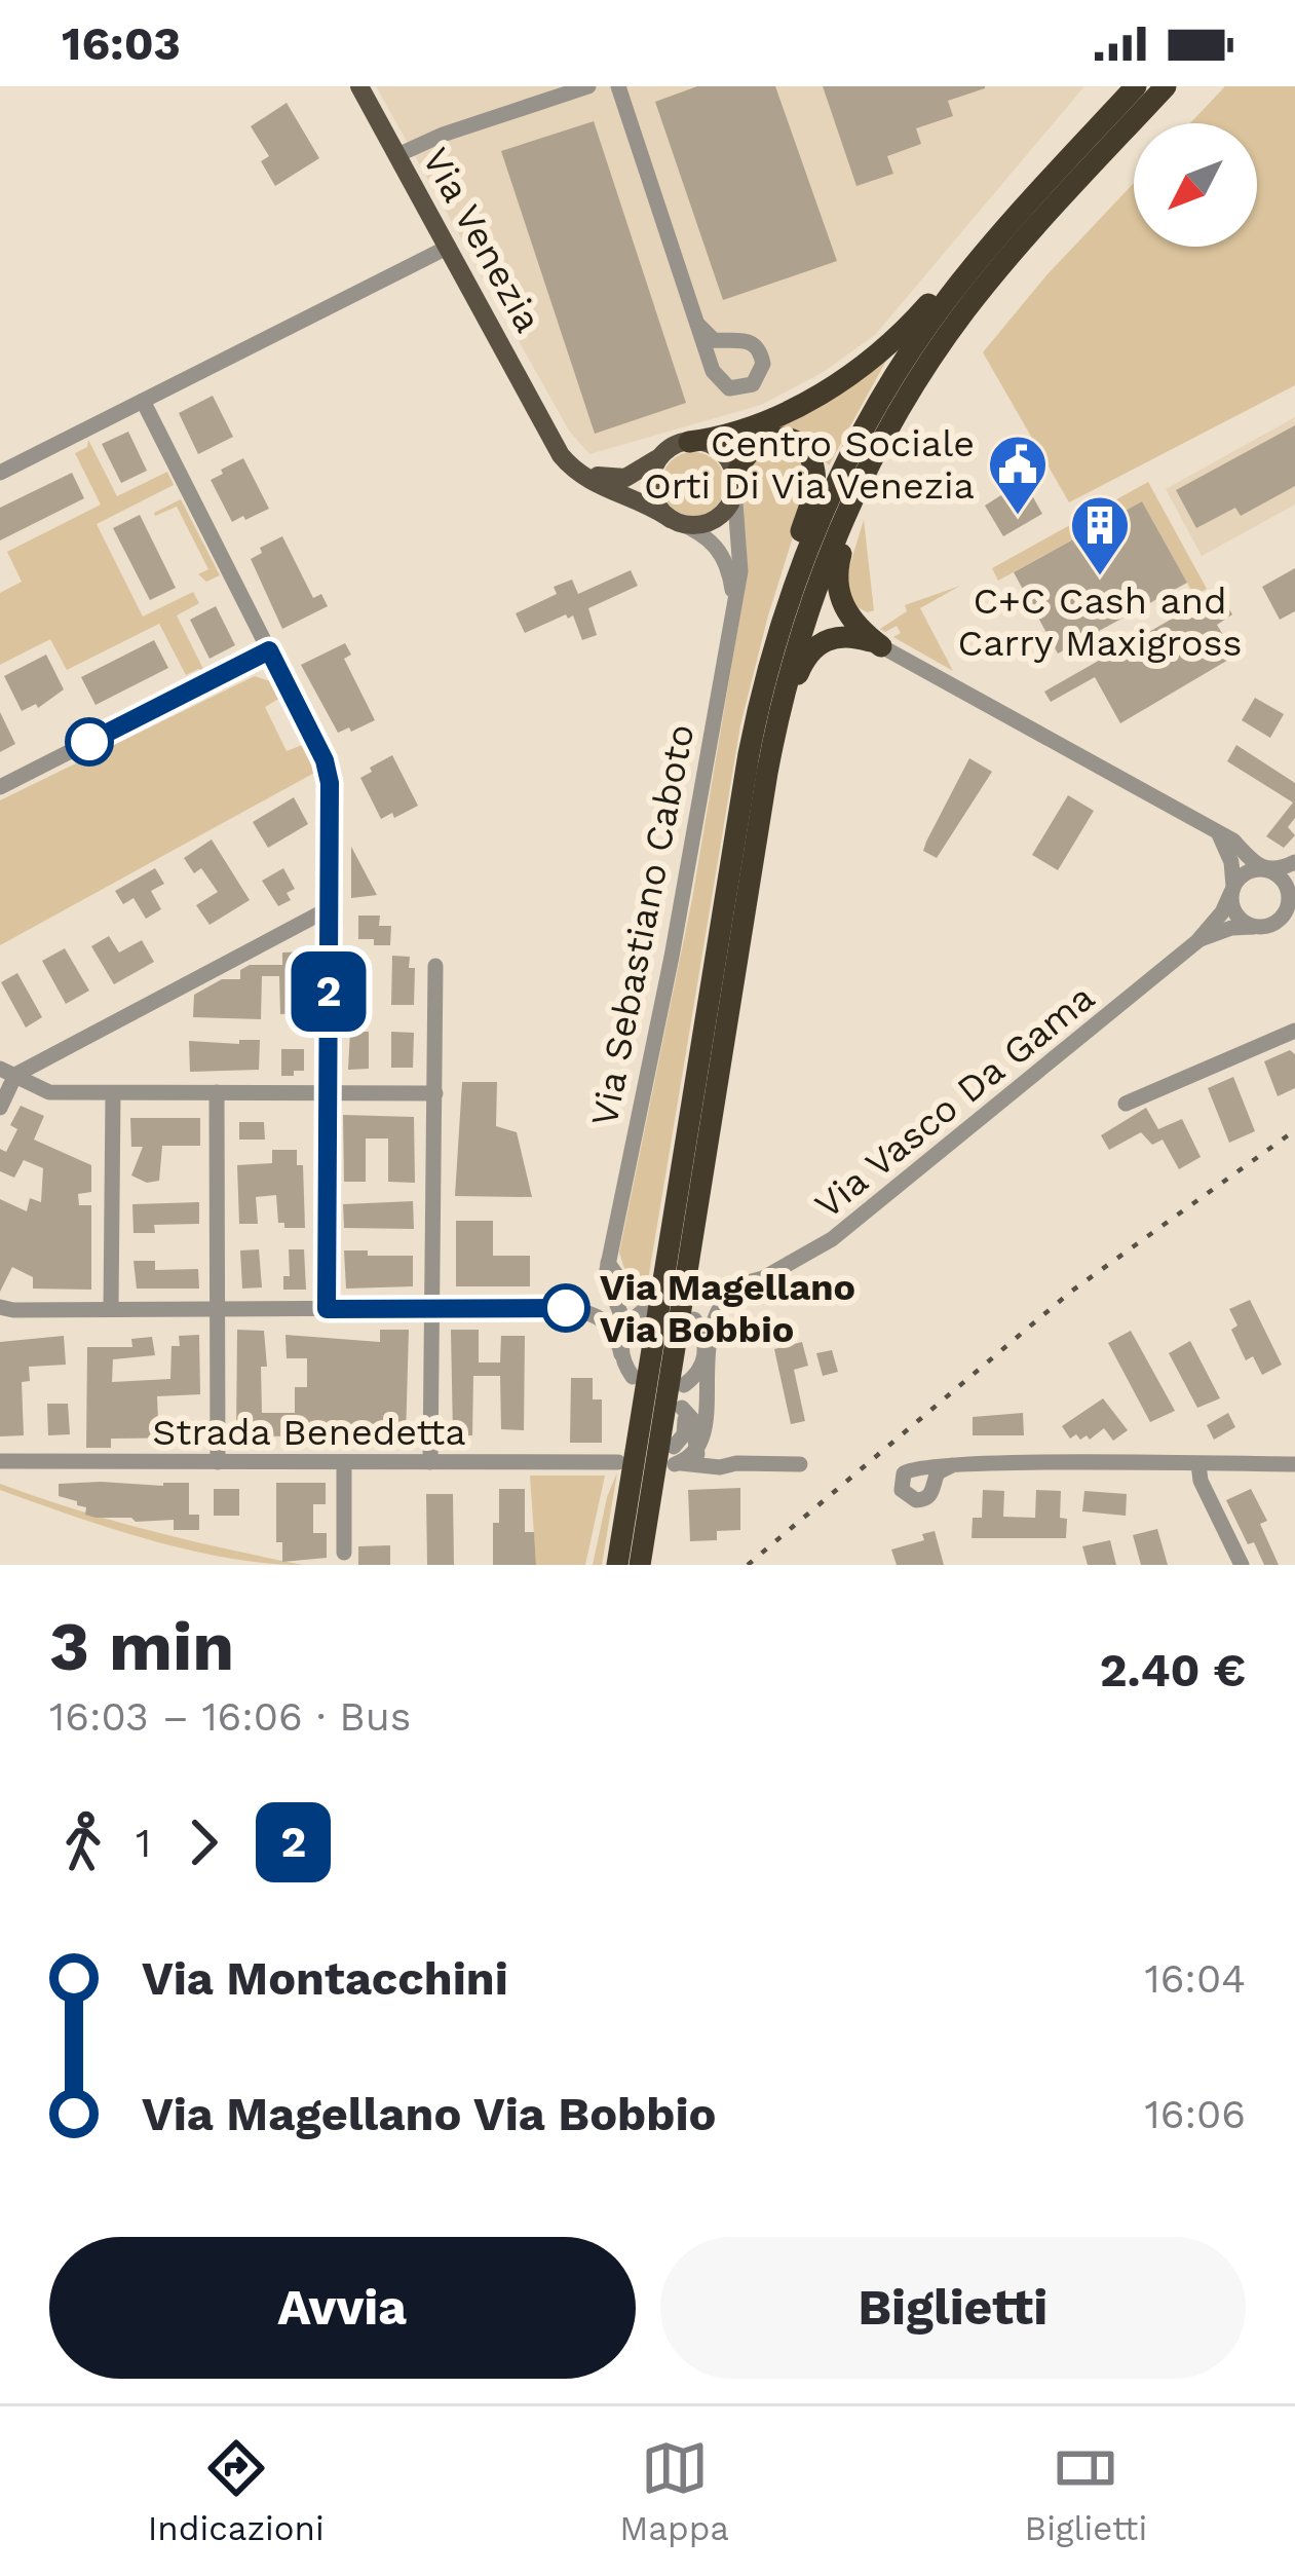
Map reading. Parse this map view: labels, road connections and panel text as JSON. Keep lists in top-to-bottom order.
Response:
{
  "streets": {
    "main road": ["Via Venezia"],
    "street": ["Via Sebastiano Caboto", "Via Vasco Da Gama", "Strada Benedetta"]
  },
  "crossings": [
    ["Via Venezia", "Via Sebastiano Caboto"]
  ],
  "places": {
    "public building": ["Centro Sociale Orti Di Via Venezia"],
    "building": ["C+C Cash and Carry Maxigross"],
    "other": ["Via Magellano Via Bobbio"]
  },
  "lines": ["bus line 2"],
  "north": "bottom left",
  "page": {
    "status": "16:03",
    "on_map": "2",
    "heading": ["3 min", "16:03 – 16:06 · Bus", "2.40 €"],
    "legs": ["1", "2"],
    "list": [
      {
        "name": "Via Montacchini",
        "value": "16:04"
      },
      {
        "name": "Via Magellano Via Bobbio",
        "value": "16:06"
      }
    ],
    "buttons": ["Avvia", "Biglietti"],
    "tabs": ["Indicazioni", "Mappa", "Biglietti"]
  }
}
